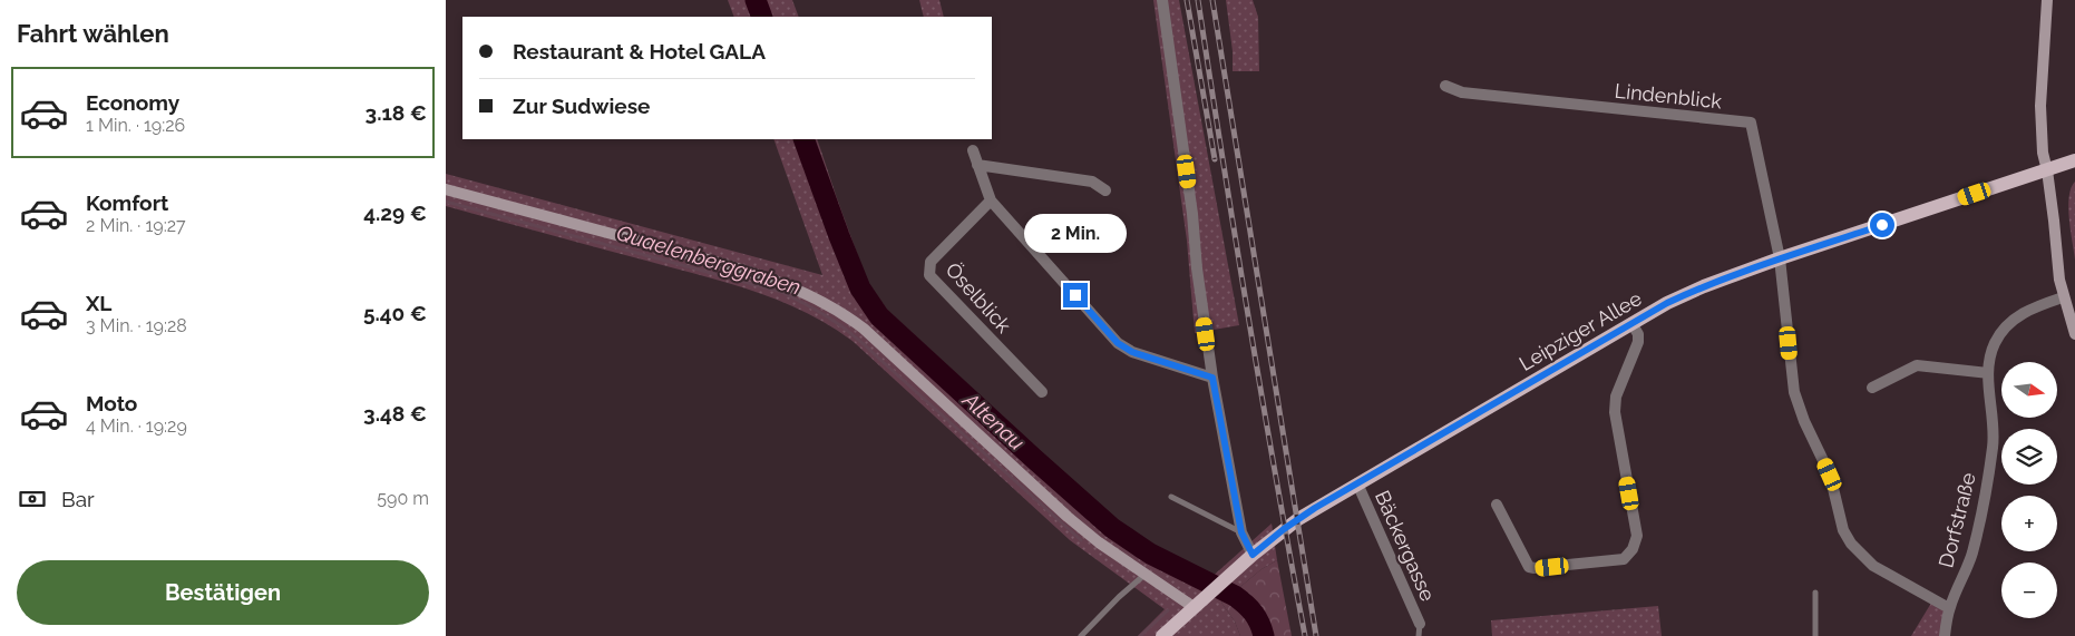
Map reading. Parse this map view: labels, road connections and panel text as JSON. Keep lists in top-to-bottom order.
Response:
{
  "streets": {
    "main road": ["Leipziger Allee"],
    "street": [
      "Lindenblick",
      "Öselblick",
      "Dorfstraße",
      "Bäckergasse"
    ]
  },
  "crossings": [
    ["Lindenblick", "Leipziger Allee"],
    ["Leipziger Allee", "Bäckergasse"]
  ],
  "water": ["Quaelenberggraben", "Altenau"],
  "north": "right",
  "page": {
    "heading": "Fahrt wählen",
    "banner": ["Restaurant & Hotel GALA", "Zur Sudwiese"],
    "list": [
      {
        "name": "Economy",
        "note": "1 Min. · 19:26",
        "value": "3.18 €"
      },
      {
        "name": "Komfort",
        "note": "2 Min. · 19:27",
        "value": "4.29 €"
      },
      {
        "name": "XL",
        "note": "3 Min. · 19:28",
        "value": "5.40 €"
      },
      {
        "name": "Moto",
        "note": "4 Min. · 19:29",
        "value": "3.48 €"
      }
    ],
    "bubble": "2 Min.",
    "map_buttons": ["+", "−"],
    "pay": ["Bar", "590 m"],
    "buttons": "Bestätigen"
  }
}
